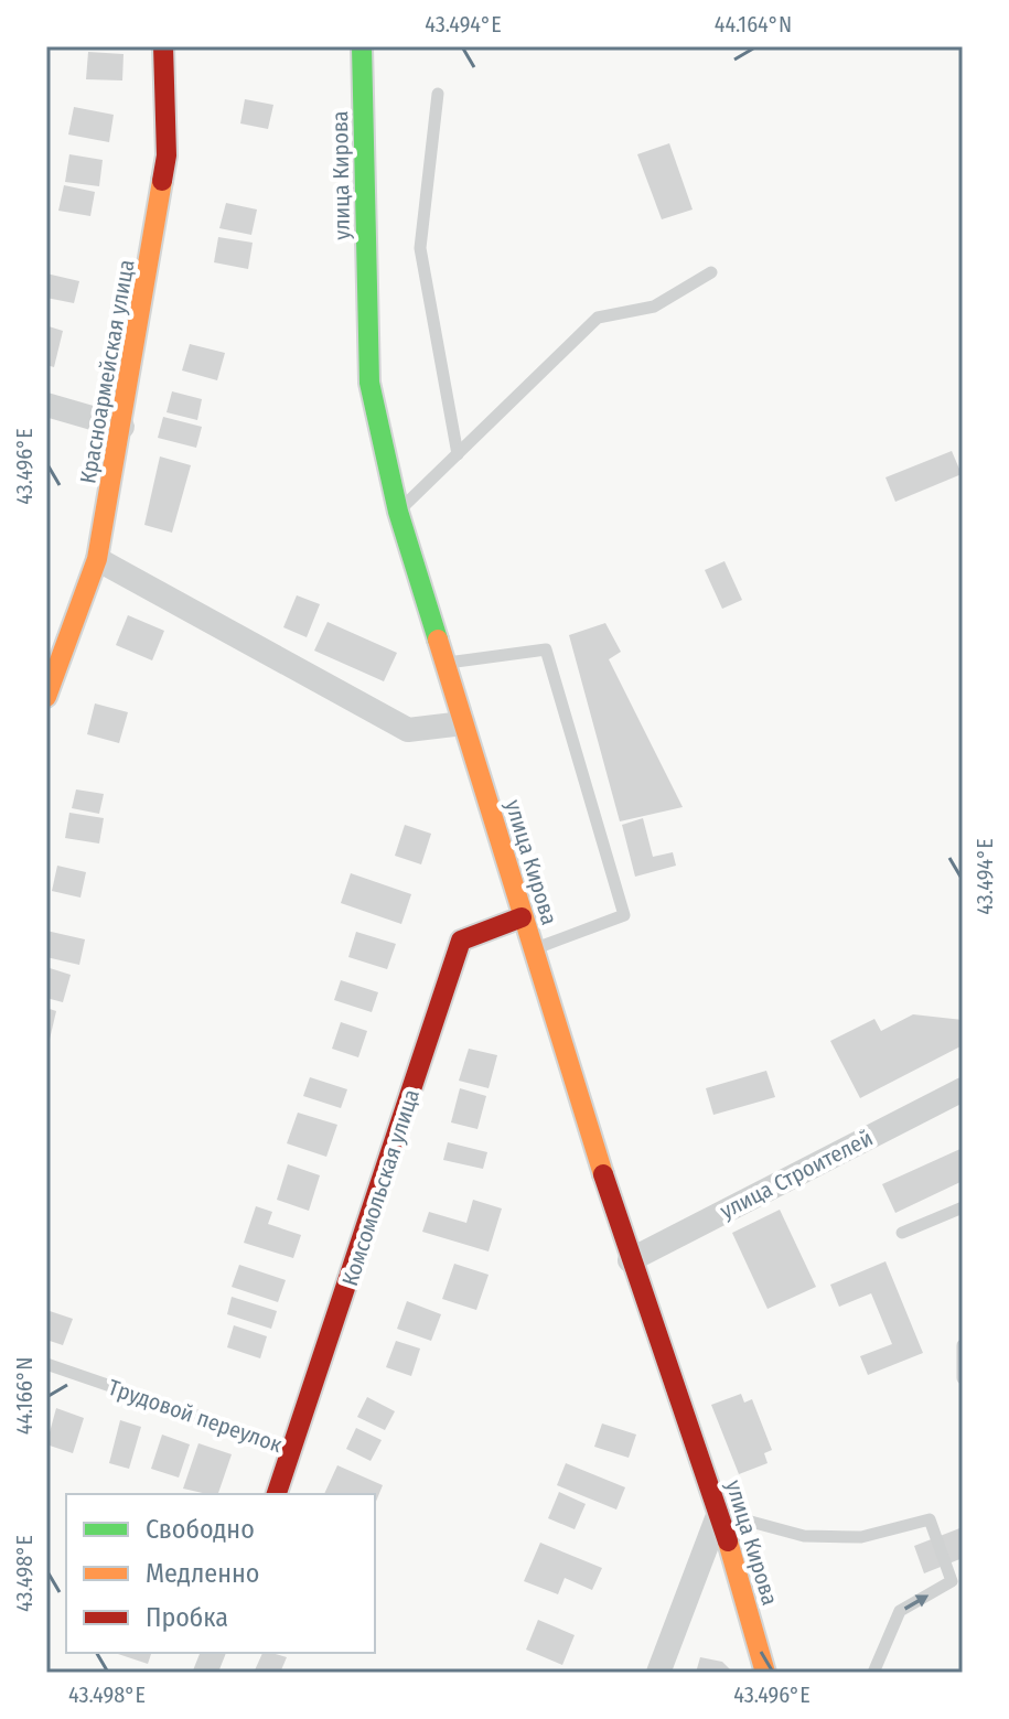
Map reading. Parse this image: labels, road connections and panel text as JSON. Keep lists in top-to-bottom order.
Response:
{
  "streets": {
    "main road": ["улица Кирова", "Красноармейская улица", "Комсомольская улица"],
    "street": ["улица Строителей"],
    "lane": ["Трудовой переулок"]
  },
  "crossings": [
    ["улица Кирова", "улица Строителей"],
    ["улица Кирова", "Комсомольская улица"],
    ["Комсомольская улица", "Трудовой переулок"]
  ],
  "legend": ["Свободно", "Медленно", "Пробка"],
  "coordinates": [
    "43.494°E",
    "44.164°N",
    "43.496°E",
    "44.166°N",
    "43.498°E"
  ]
}
